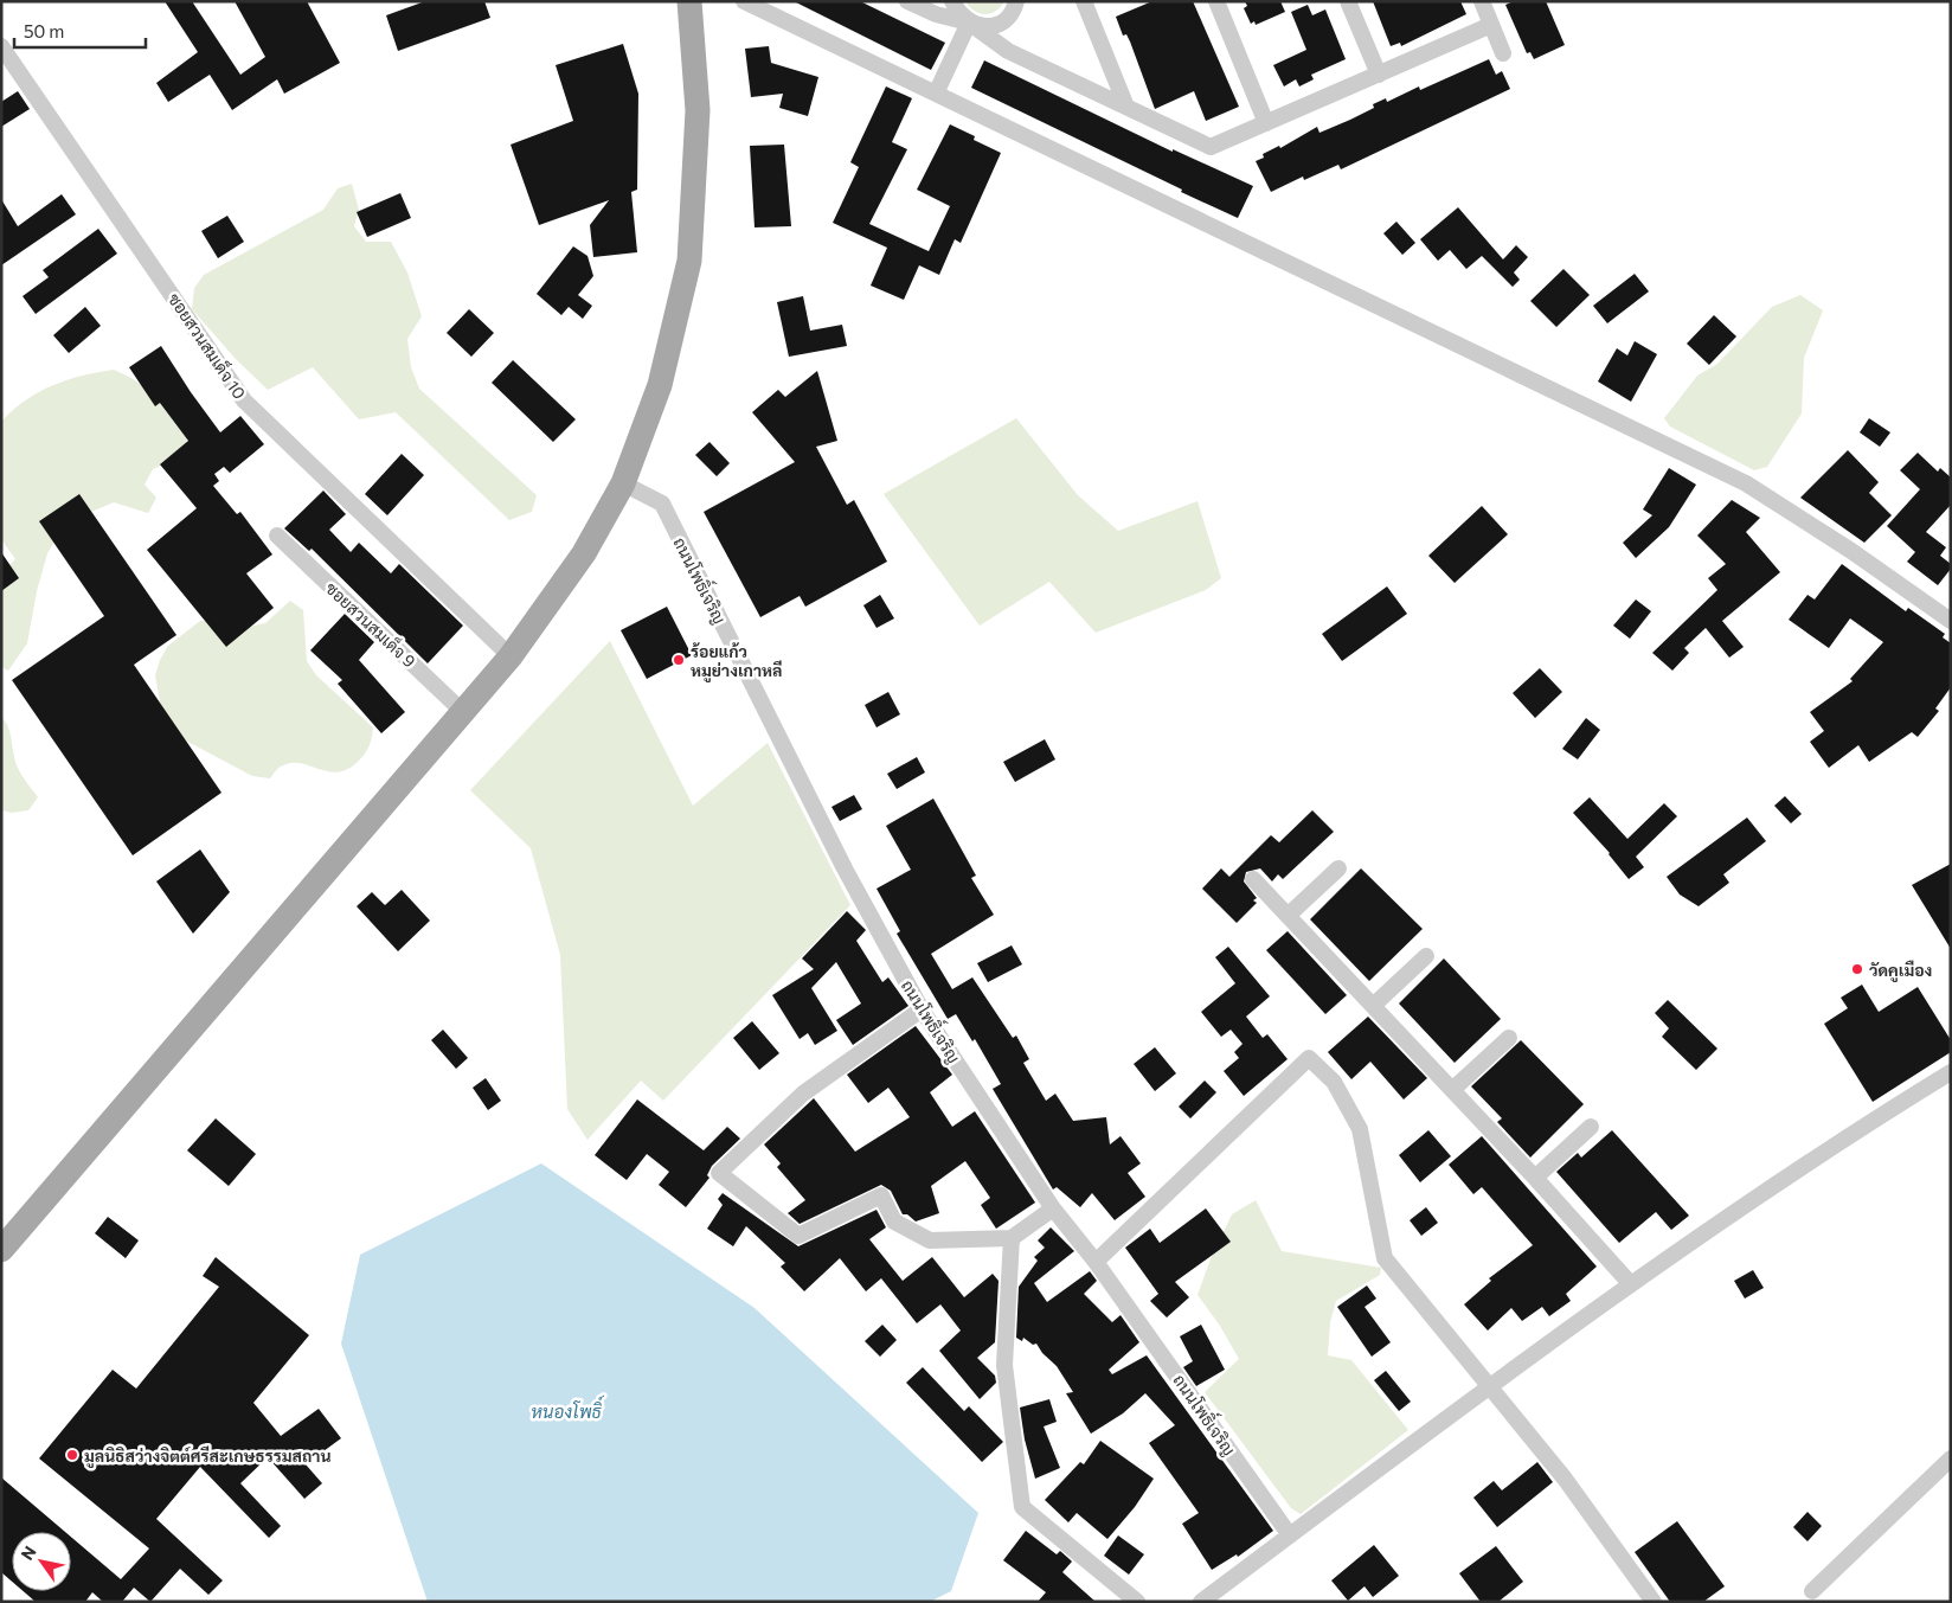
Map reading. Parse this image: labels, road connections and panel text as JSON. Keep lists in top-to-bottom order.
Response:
{
  "streets": {
    "street": ["ซอยสวนสมเด็จ 10", "ถนนโพธิ์เจริญ", "ซอยสวนสมเด็จ 9"]
  },
  "water": ["หนองโพธิ์"],
  "places": ["ร้อยแก้ว หมูย่างเกาหลี", "วัดคูเมือง", "มูลนิธิสว่างจิตต์ศรีสะเกษธรรมสถาน"],
  "scale_bar": "50 m",
  "north": "top left"
}
